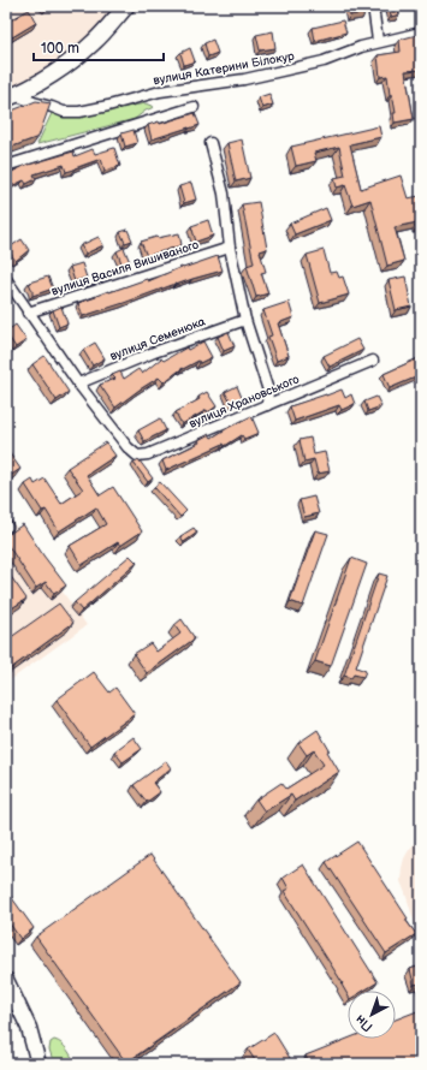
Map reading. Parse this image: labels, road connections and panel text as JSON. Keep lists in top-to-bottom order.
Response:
{
  "streets": {
    "street": [
      "вулиця Катерини Білокур",
      "вулиця Василя Вишиваного",
      "вулиця Семенюка",
      "вулиця Храновського"
    ]
  },
  "crossings": [
    ["вулиця Семенюка", "вулиця Храновського"]
  ],
  "scale_bar": "100 m",
  "north": "bottom left"
}
